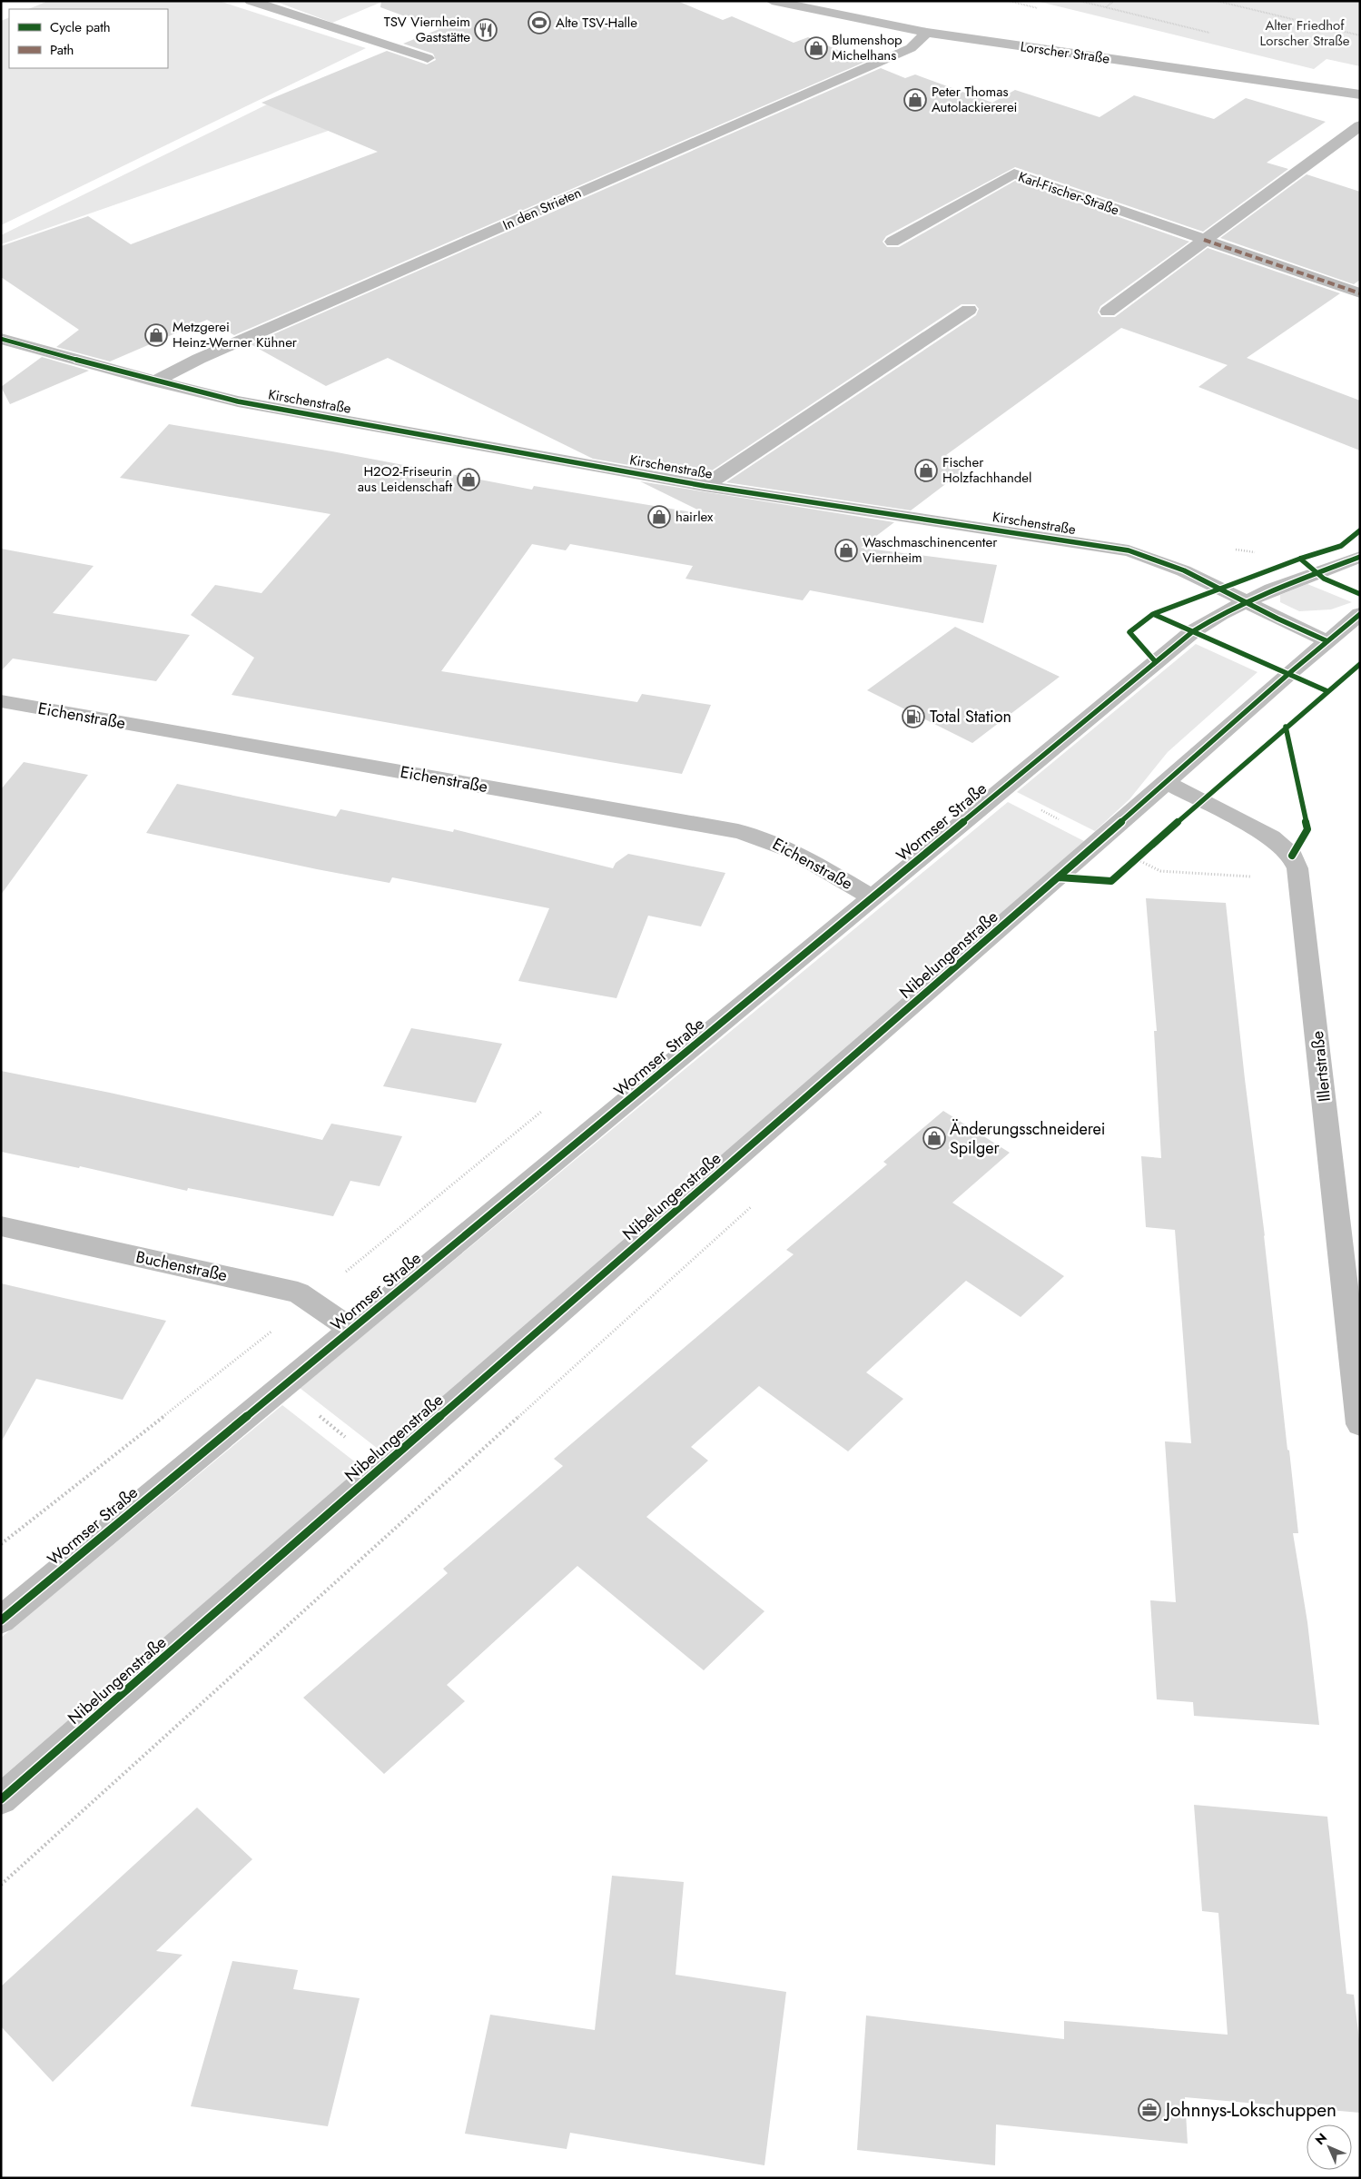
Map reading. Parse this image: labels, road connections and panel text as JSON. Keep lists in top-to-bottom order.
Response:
{
  "streets": {
    "street": [
      "Lorscher Straße",
      "Karl-Fischer-Straße",
      "In den Strieten",
      "Kirschenstraße",
      "Eichenstraße",
      "Wormser Straße",
      "Nibelungenstraße",
      "Illertstraße",
      "Buchenstraße"
    ]
  },
  "crossings": [
    ["Lorscher Straße", "In den Strieten"],
    ["In den Strieten", "Kirschenstraße"],
    ["Kirschenstraße", "Wormser Straße"],
    ["Kirschenstraße", "Nibelungenstraße"],
    ["Eichenstraße", "Wormser Straße"],
    ["Wormser Straße", "Buchenstraße"],
    ["Nibelungenstraße", "Illertstraße"]
  ],
  "parks": ["Alter Friedhof Lorscher Straße"],
  "places": {
    "sports": ["Alte TSV-Halle"],
    "restaurant": ["TSV Viernheim Gaststätte"],
    "shop": [
      "Blumenshop Michelhans",
      "Peter Thomas Autolackiererei",
      "Metzgerei Heinz-Werner Kühner",
      "Fischer Holzfachhandel",
      "H2O2-Friseurin aus Leidenschaft",
      "hairlex",
      "Waschmaschinencenter Viernheim",
      "Änderungsschneiderei Spilger"
    ],
    "fuel station": ["Total Station"],
    "office": ["Johnnys-Lokschuppen"]
  },
  "legend": ["Cycle path", "Path"],
  "north": "top left"
}
